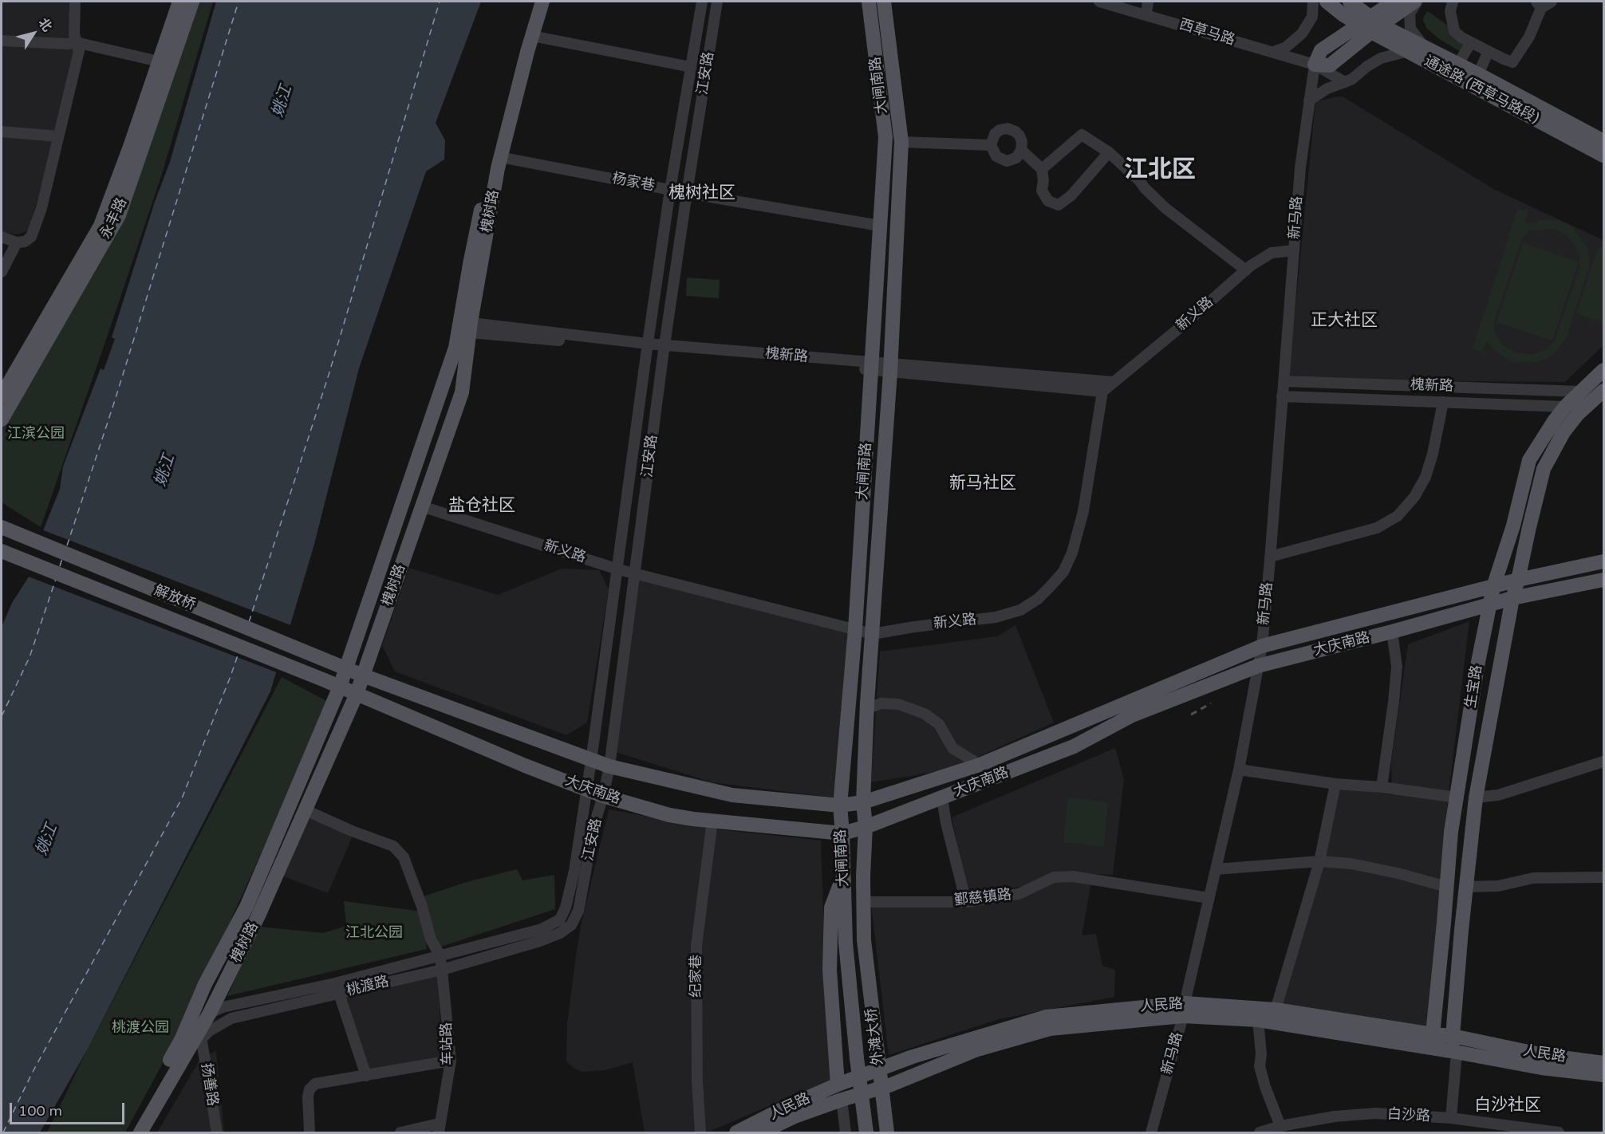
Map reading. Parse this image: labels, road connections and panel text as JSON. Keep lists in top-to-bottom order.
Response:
{
  "streets": {
    "main road": [
      "大闸南路",
      "通途路 (西草马路段)",
      "槐树路",
      "永丰路",
      "解放桥",
      "大庆南路",
      "生宝路",
      "人民路",
      "外滩大桥"
    ],
    "street": [
      "西草马路",
      "江安路",
      "杨家巷",
      "新马路",
      "新义路",
      "槐新路",
      "鄞慈镇路",
      "纪家巷",
      "桃渡路",
      "车站路",
      "扬善路",
      "白沙路"
    ]
  },
  "crossings": [
    ["西草马路", "新马路"],
    ["江安路", "杨家巷"],
    ["江安路", "新义路"],
    ["江安路", "槐新路"],
    ["江安路", "大庆南路"],
    ["江安路", "桃渡路"],
    ["大闸南路", "杨家巷"],
    ["大闸南路", "新义路"],
    ["大闸南路", "槐新路"],
    ["大闸南路", "大庆南路"],
    ["大闸南路", "外滩大桥"],
    ["杨家巷", "槐树路"],
    ["槐树路", "新义路"],
    ["槐树路", "槐新路"],
    ["槐树路", "解放桥"],
    ["槐树路", "大庆南路"],
    ["槐树路", "桃渡路"],
    ["槐树路", "车站路"],
    ["新马路", "新义路"],
    ["新马路", "槐新路"],
    ["新马路", "大庆南路"],
    ["新马路", "鄞慈镇路"],
    ["新马路", "人民路"],
    ["新义路", "槐新路"],
    ["槐新路", "生宝路"],
    ["解放桥", "大庆南路"],
    ["大庆南路", "生宝路"],
    ["大庆南路", "纪家巷"],
    ["生宝路", "人民路"],
    ["桃渡路", "车站路"],
    ["桃渡路", "扬善路"]
  ],
  "districts": [
    "江北区",
    "槐树社区",
    "正大社区",
    "新马社区",
    "盐仓社区",
    "白沙社区"
  ],
  "water": ["姚江"],
  "parks": ["江滨公园", "江北公园", "桃渡公园"],
  "scale_bar": "100 m",
  "north": "top right"
}
